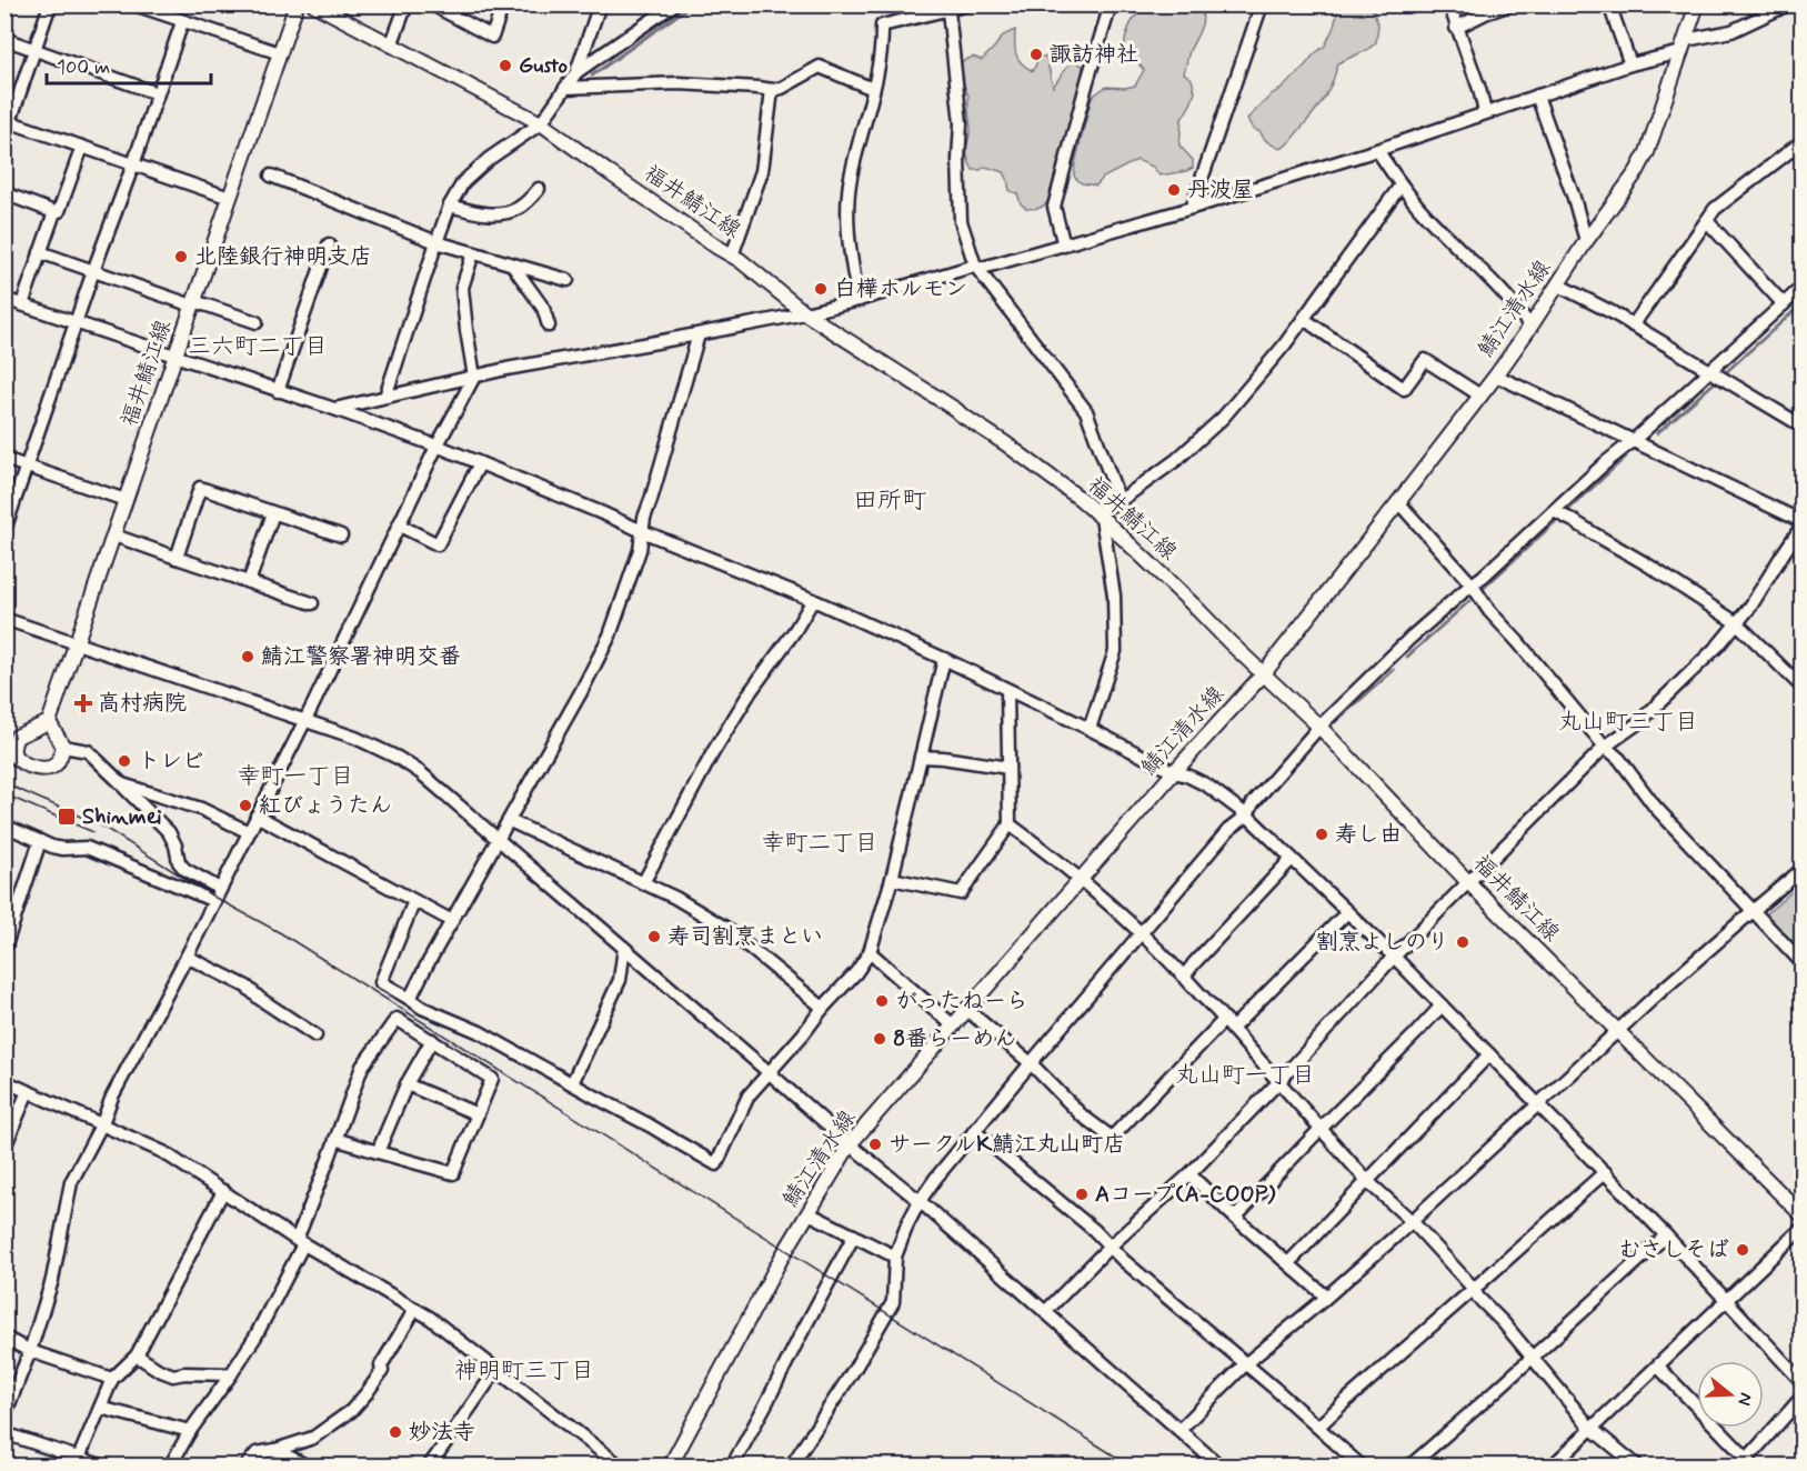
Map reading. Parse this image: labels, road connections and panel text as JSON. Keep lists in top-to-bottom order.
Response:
{
  "streets": {
    "main road": ["福井鯖江線", "鯖江清水線"]
  },
  "crossings": [
    ["福井鯖江線", "鯖江清水線"]
  ],
  "districts": [
    "三六町二丁目",
    "田所町",
    "丸山町三丁目",
    "幸町一丁目",
    "幸町二丁目",
    "丸山町一丁目",
    "神明町三丁目"
  ],
  "places": {
    "other": [
      "諏訪神社",
      "Gusto",
      "丹波屋",
      "北陸銀行神明支店",
      "白樺ホルモン",
      "鯖江警察署神明交番",
      "トレビ",
      "紅びょうたん",
      "寿し由",
      "寿司割烹まとい",
      "割烹よしのり",
      "がったねーら",
      "8番らーめん",
      "サークルK鯖江丸山町店",
      "Aコープ(A-COOP)",
      "むさしそば",
      "妙法寺"
    ],
    "health": ["高村病院"],
    "transit": ["Shinmei"]
  },
  "scale_bar": "100 m",
  "north": "right"
}
